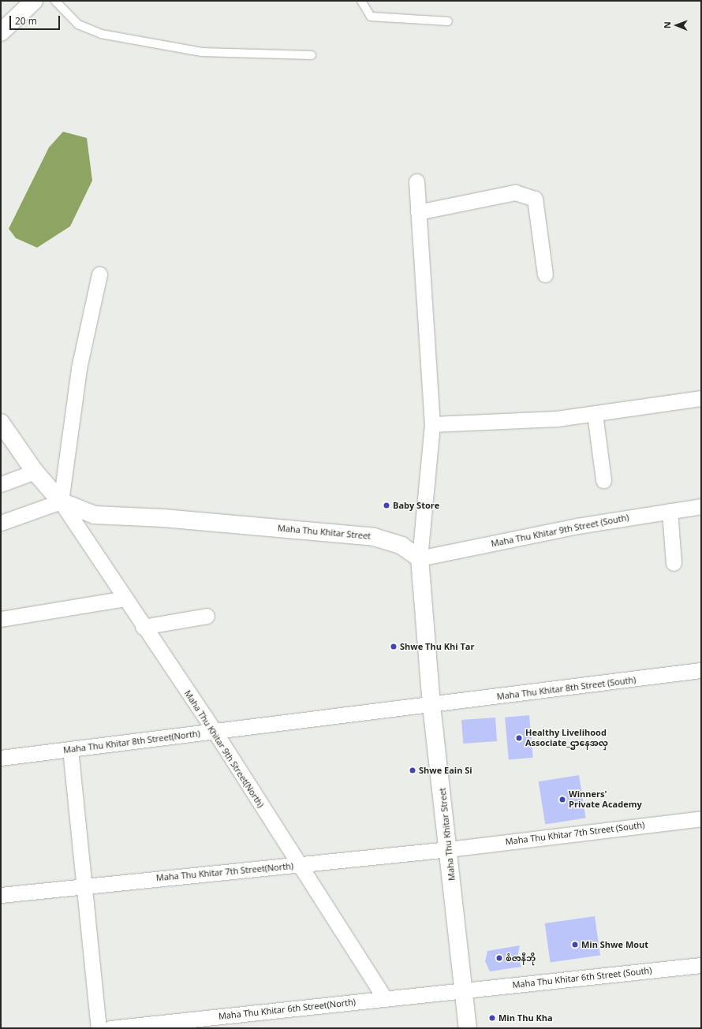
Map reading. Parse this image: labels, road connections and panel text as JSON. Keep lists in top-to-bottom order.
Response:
{
  "streets": {
    "street": [
      "Maha Thu Khitar 9th Street (South)",
      "Maha Thu Khitar Street",
      "Maha Thu Khitar 8th Street (South)",
      "Maha Thu Khitar 8th Street(North)",
      "Maha Thu Khitar 9th Street(North)",
      "Maha Thu Khitar 7th Street (South)",
      "Maha Thu Khitar 7th Street(North)",
      "Maha Thu Khitar 6th Street (South)",
      "Maha Thu Khitar 6th Street(North)"
    ]
  },
  "crossings": [
    ["Maha Thu Khitar 9th Street (South)", "Maha Thu Khitar Street"],
    ["Maha Thu Khitar Street", "Maha Thu Khitar 8th Street (South)"],
    ["Maha Thu Khitar Street", "Maha Thu Khitar 8th Street(North)"],
    ["Maha Thu Khitar Street", "Maha Thu Khitar 9th Street(North)"],
    ["Maha Thu Khitar Street", "Maha Thu Khitar 7th Street (South)"],
    ["Maha Thu Khitar Street", "Maha Thu Khitar 7th Street(North)"],
    ["Maha Thu Khitar Street", "Maha Thu Khitar 6th Street (South)"],
    ["Maha Thu Khitar Street", "Maha Thu Khitar 6th Street(North)"],
    ["Maha Thu Khitar 8th Street (South)", "Maha Thu Khitar 8th Street(North)"],
    ["Maha Thu Khitar 8th Street(North)", "Maha Thu Khitar 9th Street(North)"],
    ["Maha Thu Khitar 9th Street(North)", "Maha Thu Khitar 7th Street(North)"],
    ["Maha Thu Khitar 9th Street(North)", "Maha Thu Khitar 6th Street(North)"],
    ["Maha Thu Khitar 7th Street (South)", "Maha Thu Khitar 7th Street(North)"],
    ["Maha Thu Khitar 6th Street (South)", "Maha Thu Khitar 6th Street(North)"]
  ],
  "places": [
    "Baby Store",
    "Shwe Thu Khi Tar",
    "Healthy Livelihood Associate_ဌာနေအလှ",
    "Shwe Eain Si",
    "Winners' Private Academy",
    "Min Shwe Mout",
    "စံဇာနီဘို",
    "Min Thu Kha"
  ],
  "scale_bar": "20 m",
  "north": "left"
}
